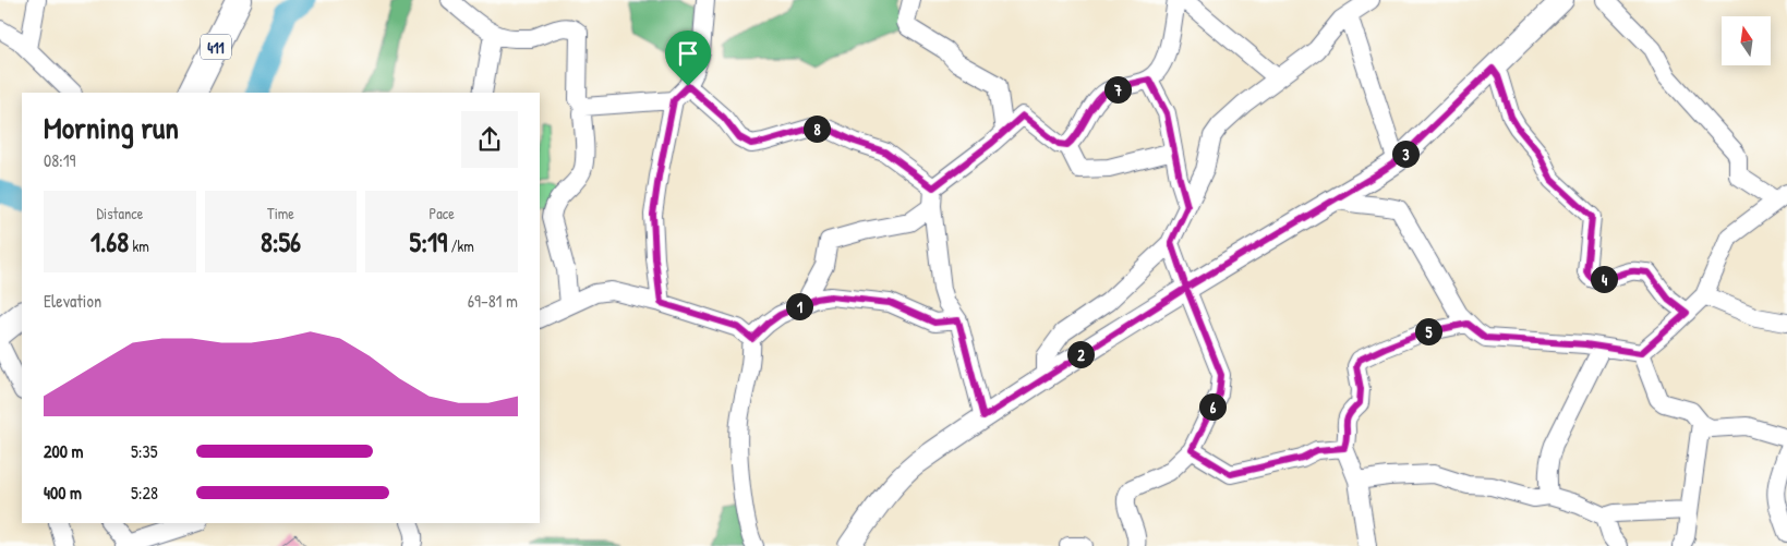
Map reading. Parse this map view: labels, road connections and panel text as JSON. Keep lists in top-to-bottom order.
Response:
{
  "streets": {
    "highway": ["411"]
  },
  "north": "top",
  "page": {
    "pins": [
      "7",
      "8",
      "3",
      "4",
      "1",
      "5",
      "2",
      "6"
    ],
    "heading": ["Morning run", "08:19"],
    "stats": [
      ["Distance", "1.68 km"],
      ["Time", "8:56"],
      ["Pace", "5:19 /km"]
    ],
    "chart": ["Elevation", "69–81 m"],
    "list": [
      {
        "name": "200 m",
        "note": "5:35"
      },
      {
        "name": "400 m",
        "note": "5:28"
      }
    ]
  }
}
